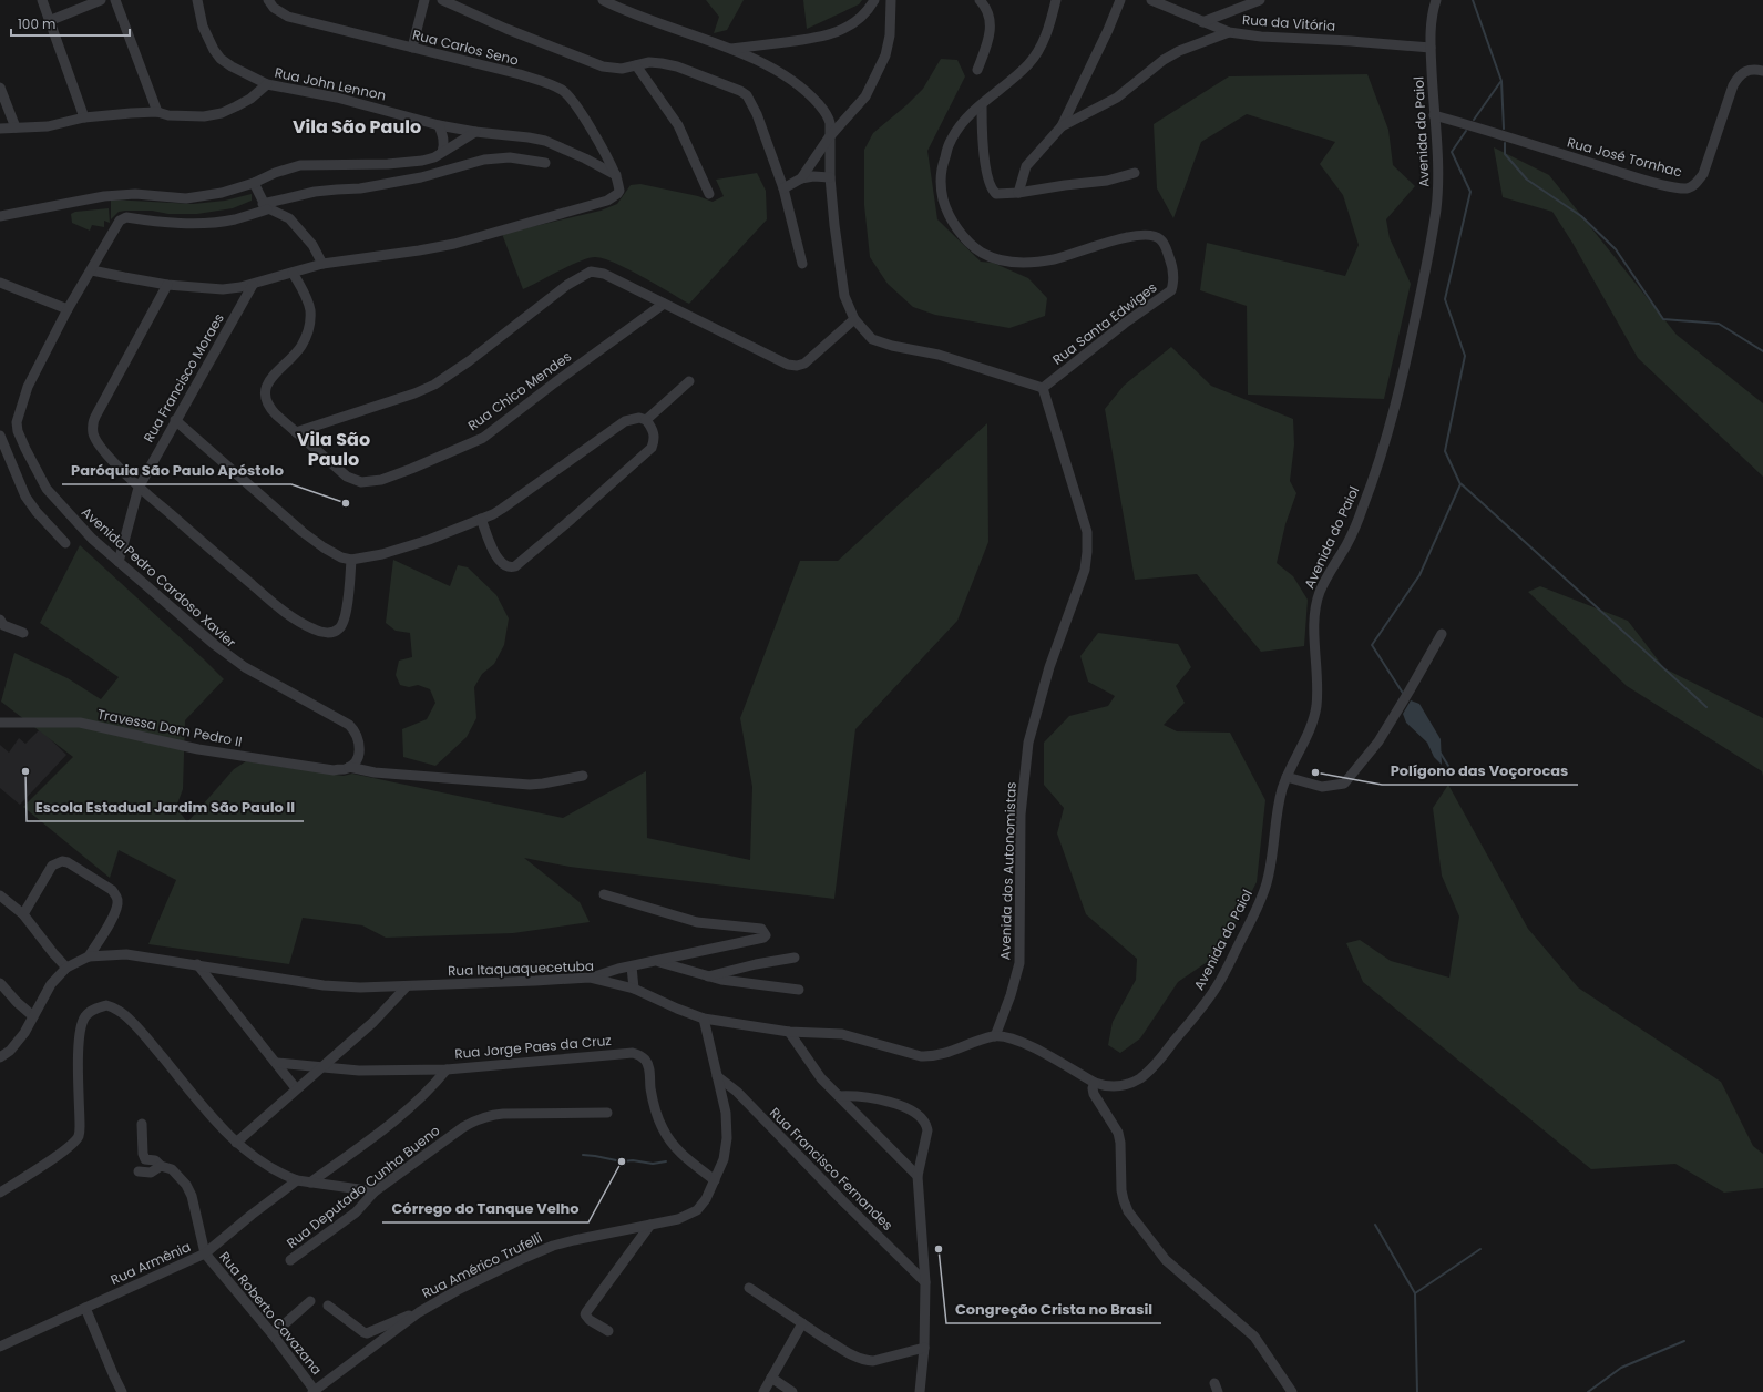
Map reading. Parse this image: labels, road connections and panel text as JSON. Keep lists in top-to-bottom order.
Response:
{
  "streets": {
    "street": [
      "Rua da Vitória",
      "Rua Carlos Seno",
      "Rua John Lennon",
      "Avenida do Paiol",
      "Rua José Tornhac",
      "Rua Santa Edwiges",
      "Rua Francisco Moraes",
      "Rua Chico Mendes",
      "Avenida Pedro Cardoso Xavier",
      "Travessa Dom Pedro II",
      "Avenida dos Autonomistas",
      "Rua Itaquaquecetuba",
      "Rua Jorge Paes da Cruz",
      "Rua Francisco Fernandes",
      "Rua Deputado Cunha Bueno",
      "Rua Armênia",
      "Rua Américo Trufelli",
      "Rua Roberto Cavazana"
    ]
  },
  "crossings": [
    ["Rua da Vitória", "Avenida do Paiol"],
    ["Rua Carlos Seno", "Rua John Lennon"],
    ["Avenida do Paiol", "Rua José Tornhac"],
    ["Avenida do Paiol", "Rua Itaquaquecetuba"],
    ["Rua Santa Edwiges", "Avenida dos Autonomistas"],
    ["Rua Francisco Moraes", "Avenida Pedro Cardoso Xavier"],
    ["Avenida Pedro Cardoso Xavier", "Travessa Dom Pedro II"],
    ["Avenida dos Autonomistas", "Rua Itaquaquecetuba"],
    ["Rua Itaquaquecetuba", "Rua Américo Trufelli"],
    ["Rua Jorge Paes da Cruz", "Rua Américo Trufelli"],
    ["Rua Francisco Fernandes", "Rua Américo Trufelli"],
    ["Rua Armênia", "Rua Roberto Cavazana"],
    ["Rua Américo Trufelli", "Rua Roberto Cavazana"]
  ],
  "districts": ["Vila São Paulo", "Vila São Paulo"],
  "places": [
    "Paróquia São Paulo Apóstolo",
    "Escola Estadual Jardim São Paulo II",
    "Polígono das Voçorocas",
    "Córrego do Tanque Velho",
    "Congreção Crista no Brasil"
  ],
  "scale_bar": "100 m"
}
